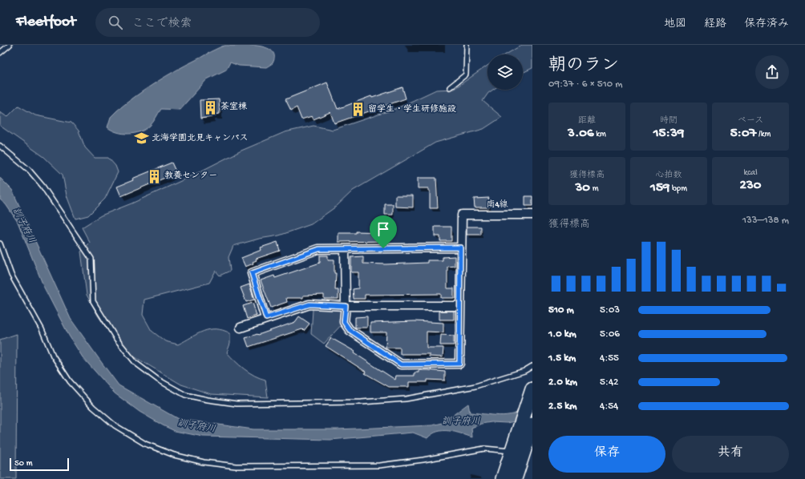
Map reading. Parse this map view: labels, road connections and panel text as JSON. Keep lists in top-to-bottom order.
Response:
{
  "streets": {
    "street": ["南4線"]
  },
  "water": ["訓子府川"],
  "places": {
    "building": ["茶室棟", "留学生・学生研修施設", "教養センター"],
    "school or university": ["北海学園北見キャンパス"]
  },
  "scale_bar": "50 m",
  "page": {
    "header": "Fleetfoot",
    "search": "ここで検索",
    "nav": ["地図", "経路", "保存済み"],
    "heading": ["朝のラン", "09:37 · 6 × 510 m"],
    "stats": [
      ["距離", "3.06 km"],
      ["時間", "15:39"],
      ["ペース", "5:07 /km"],
      ["獲得標高", "30 m"],
      ["心拍数", "159 bpm"],
      ["kcal", "230"]
    ],
    "chart": ["獲得標高", "133–138 m"],
    "list": [
      {
        "name": "510 m",
        "note": "5:03"
      },
      {
        "name": "1.0 km",
        "note": "5:06"
      },
      {
        "name": "1.5 km",
        "note": "4:55"
      },
      {
        "name": "2.0 km",
        "note": "5:42"
      },
      {
        "name": "2.5 km",
        "note": "4:54"
      }
    ],
    "buttons": ["保存", "共有"],
    "scale": "50 m"
  }
}
